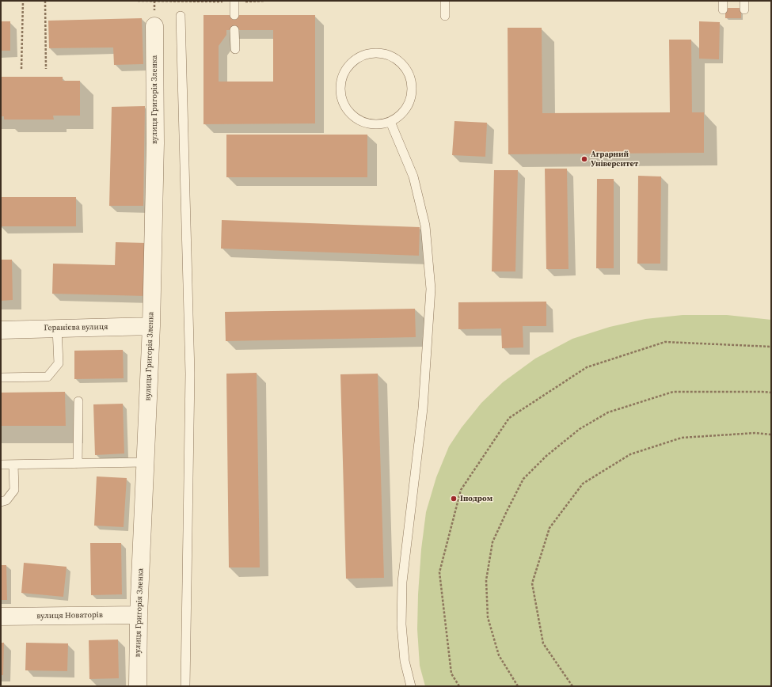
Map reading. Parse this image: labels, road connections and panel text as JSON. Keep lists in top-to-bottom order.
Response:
{
  "streets": {
    "street": ["вулиця Григорія Зленка", "Геранієва вулиця", "вулиця Новаторів"]
  },
  "crossings": [
    ["вулиця Григорія Зленка", "Геранієва вулиця"],
    ["вулиця Григорія Зленка", "вулиця Новаторів"]
  ],
  "places": ["Аграрний Університет", "Іподром"]
}
